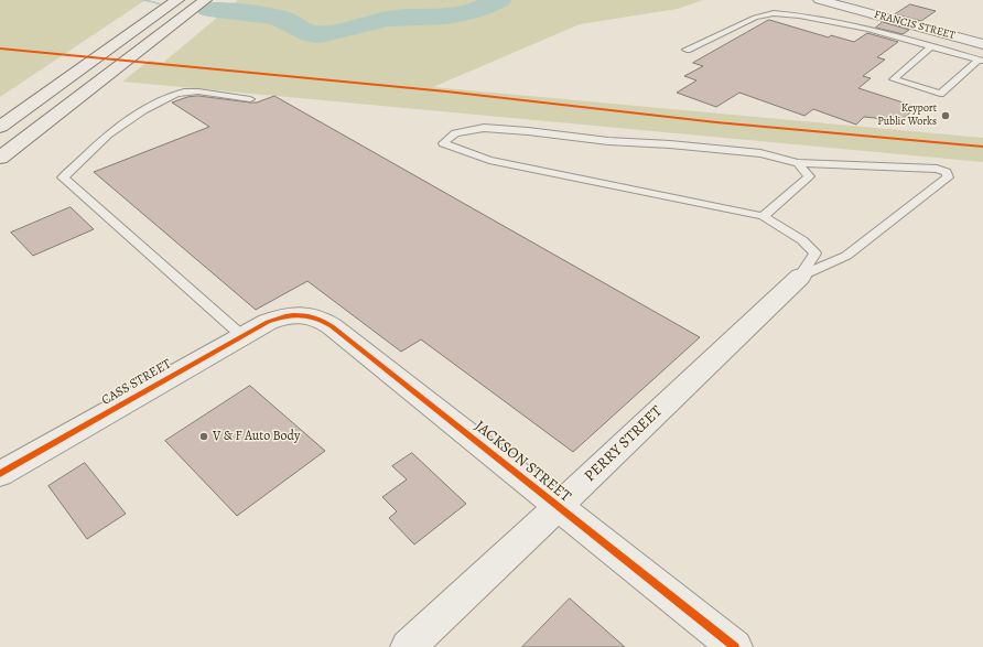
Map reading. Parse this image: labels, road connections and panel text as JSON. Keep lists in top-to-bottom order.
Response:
{
  "streets": {
    "street": [
      "FRANCIS STREET",
      "CASS STREET",
      "PERRY STREET",
      "JACKSON STREET"
    ]
  },
  "crossings": [
    ["CASS STREET", "JACKSON STREET"],
    ["PERRY STREET", "JACKSON STREET"]
  ],
  "places": ["Keyport Public Works", "V & F Auto Body"]
}
